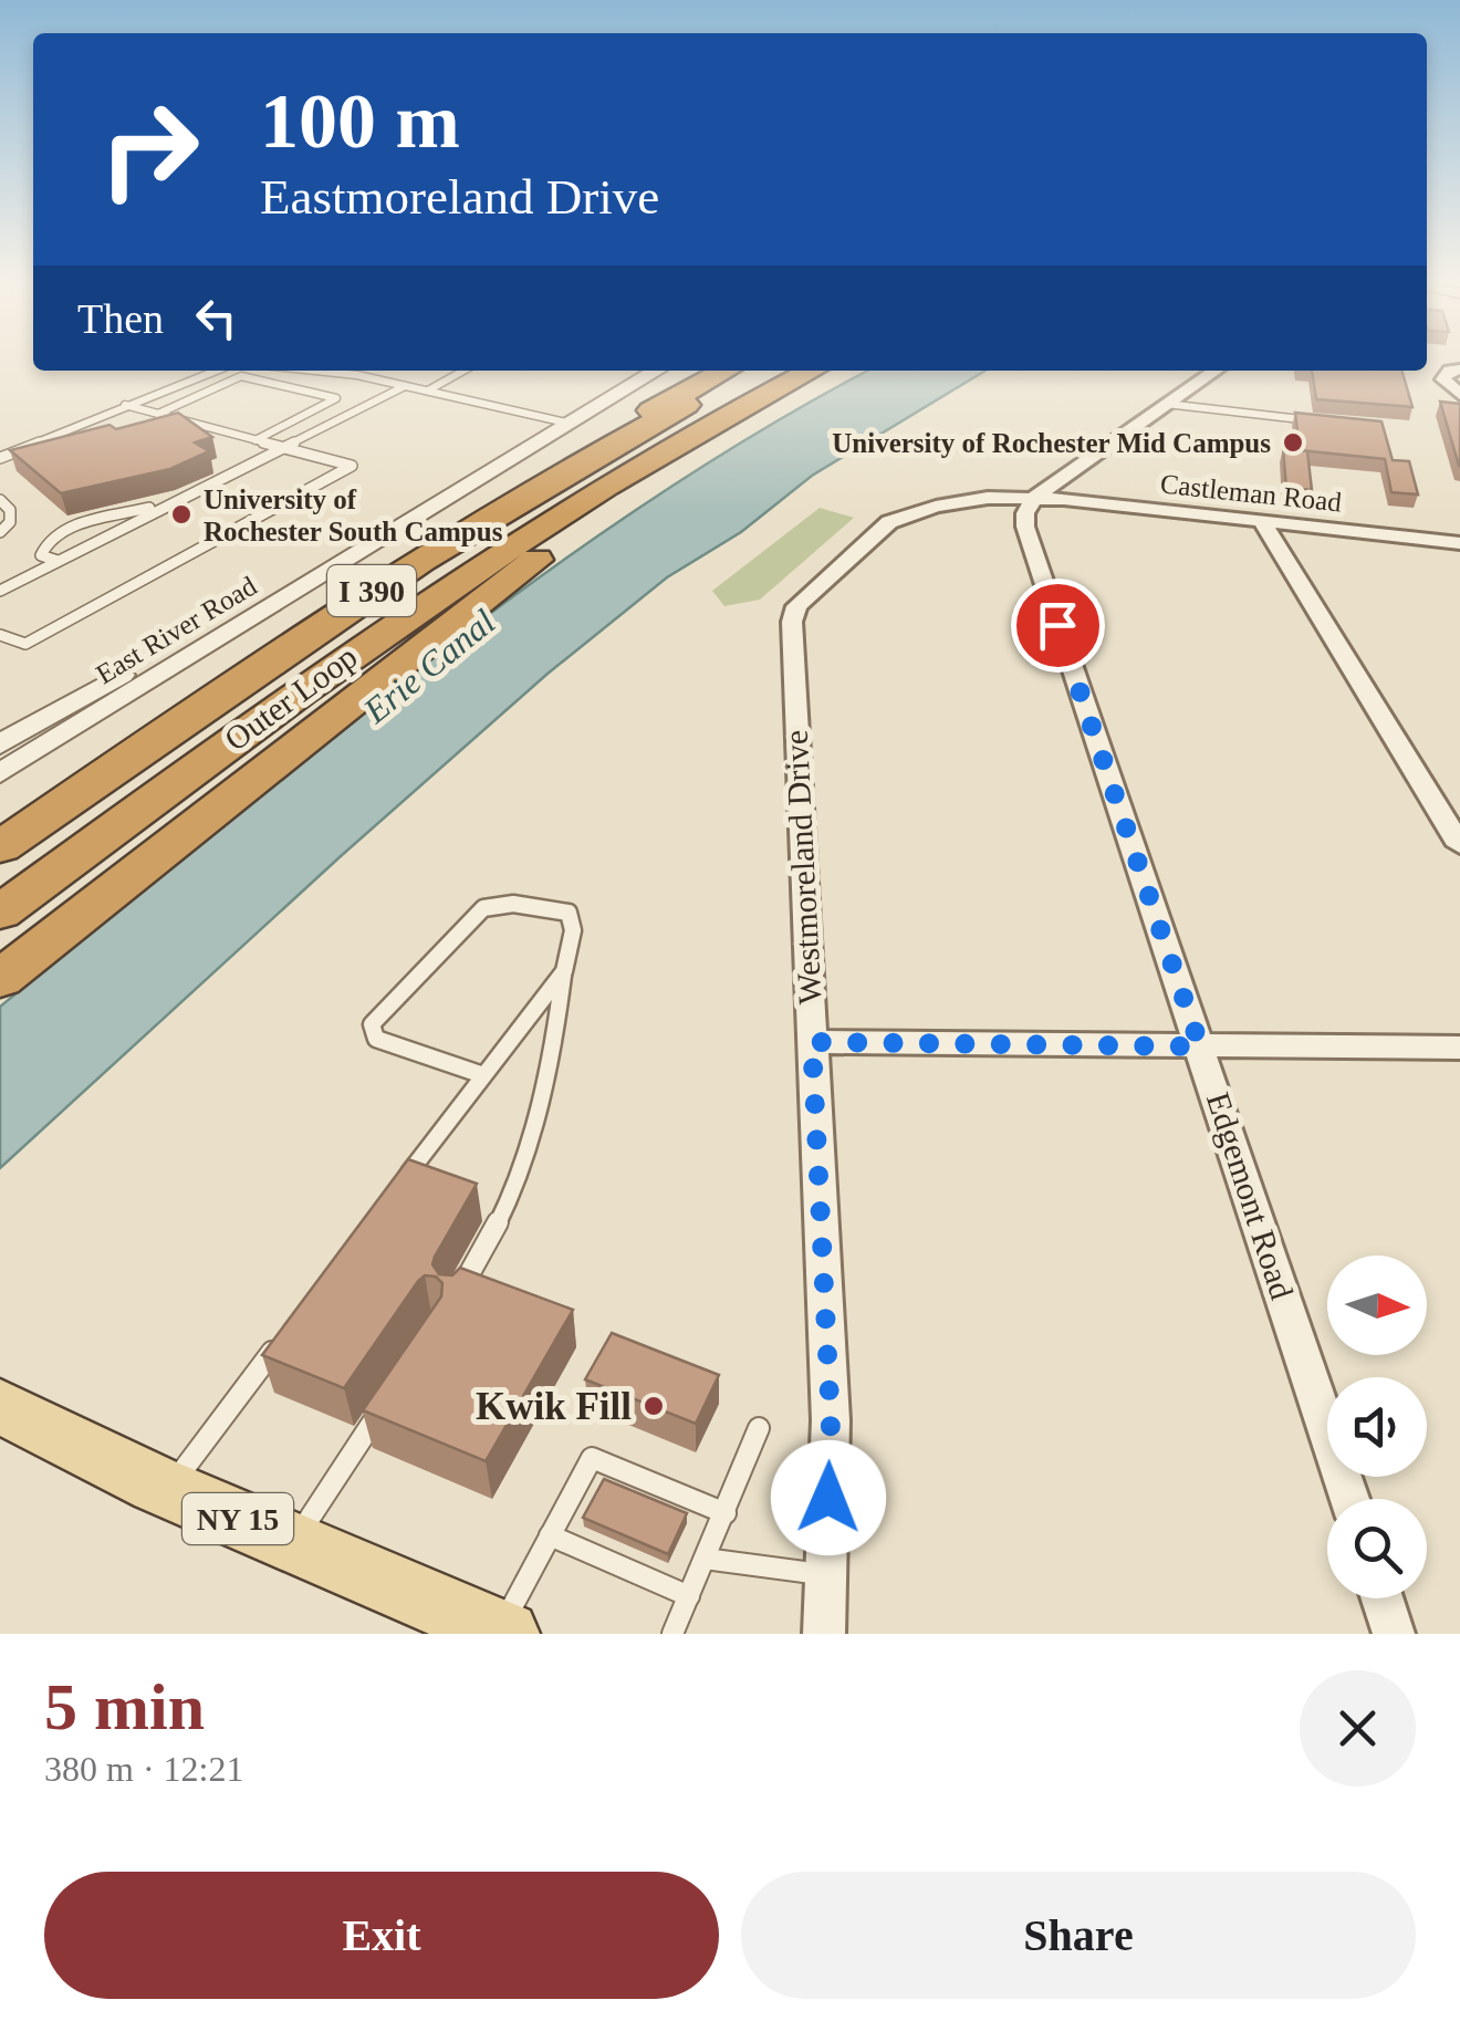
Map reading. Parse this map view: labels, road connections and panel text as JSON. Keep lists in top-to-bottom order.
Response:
{
  "streets": {
    "highway": ["I 390", "Outer Loop"],
    "main road": ["NY 15"],
    "street": [
      "Castleman Road",
      "East River Road",
      "Westmoreland Drive",
      "Edgemont Road"
    ]
  },
  "crossings": [
    ["Castleman Road", "Westmoreland Drive"],
    ["Castleman Road", "Edgemont Road"],
    ["Westmoreland Drive", "Edgemont Road"]
  ],
  "water": ["Erie Canal"],
  "places": ["University of Rochester Mid Campus", "University of Rochester South Campus", "Kwik Fill"],
  "north": "right",
  "page": {
    "turn": ["100 m", "Eastmoreland Drive"],
    "then": "Then",
    "heading": ["5 min", "380 m · 12:21"],
    "buttons": ["Exit", "Share"]
  }
}
